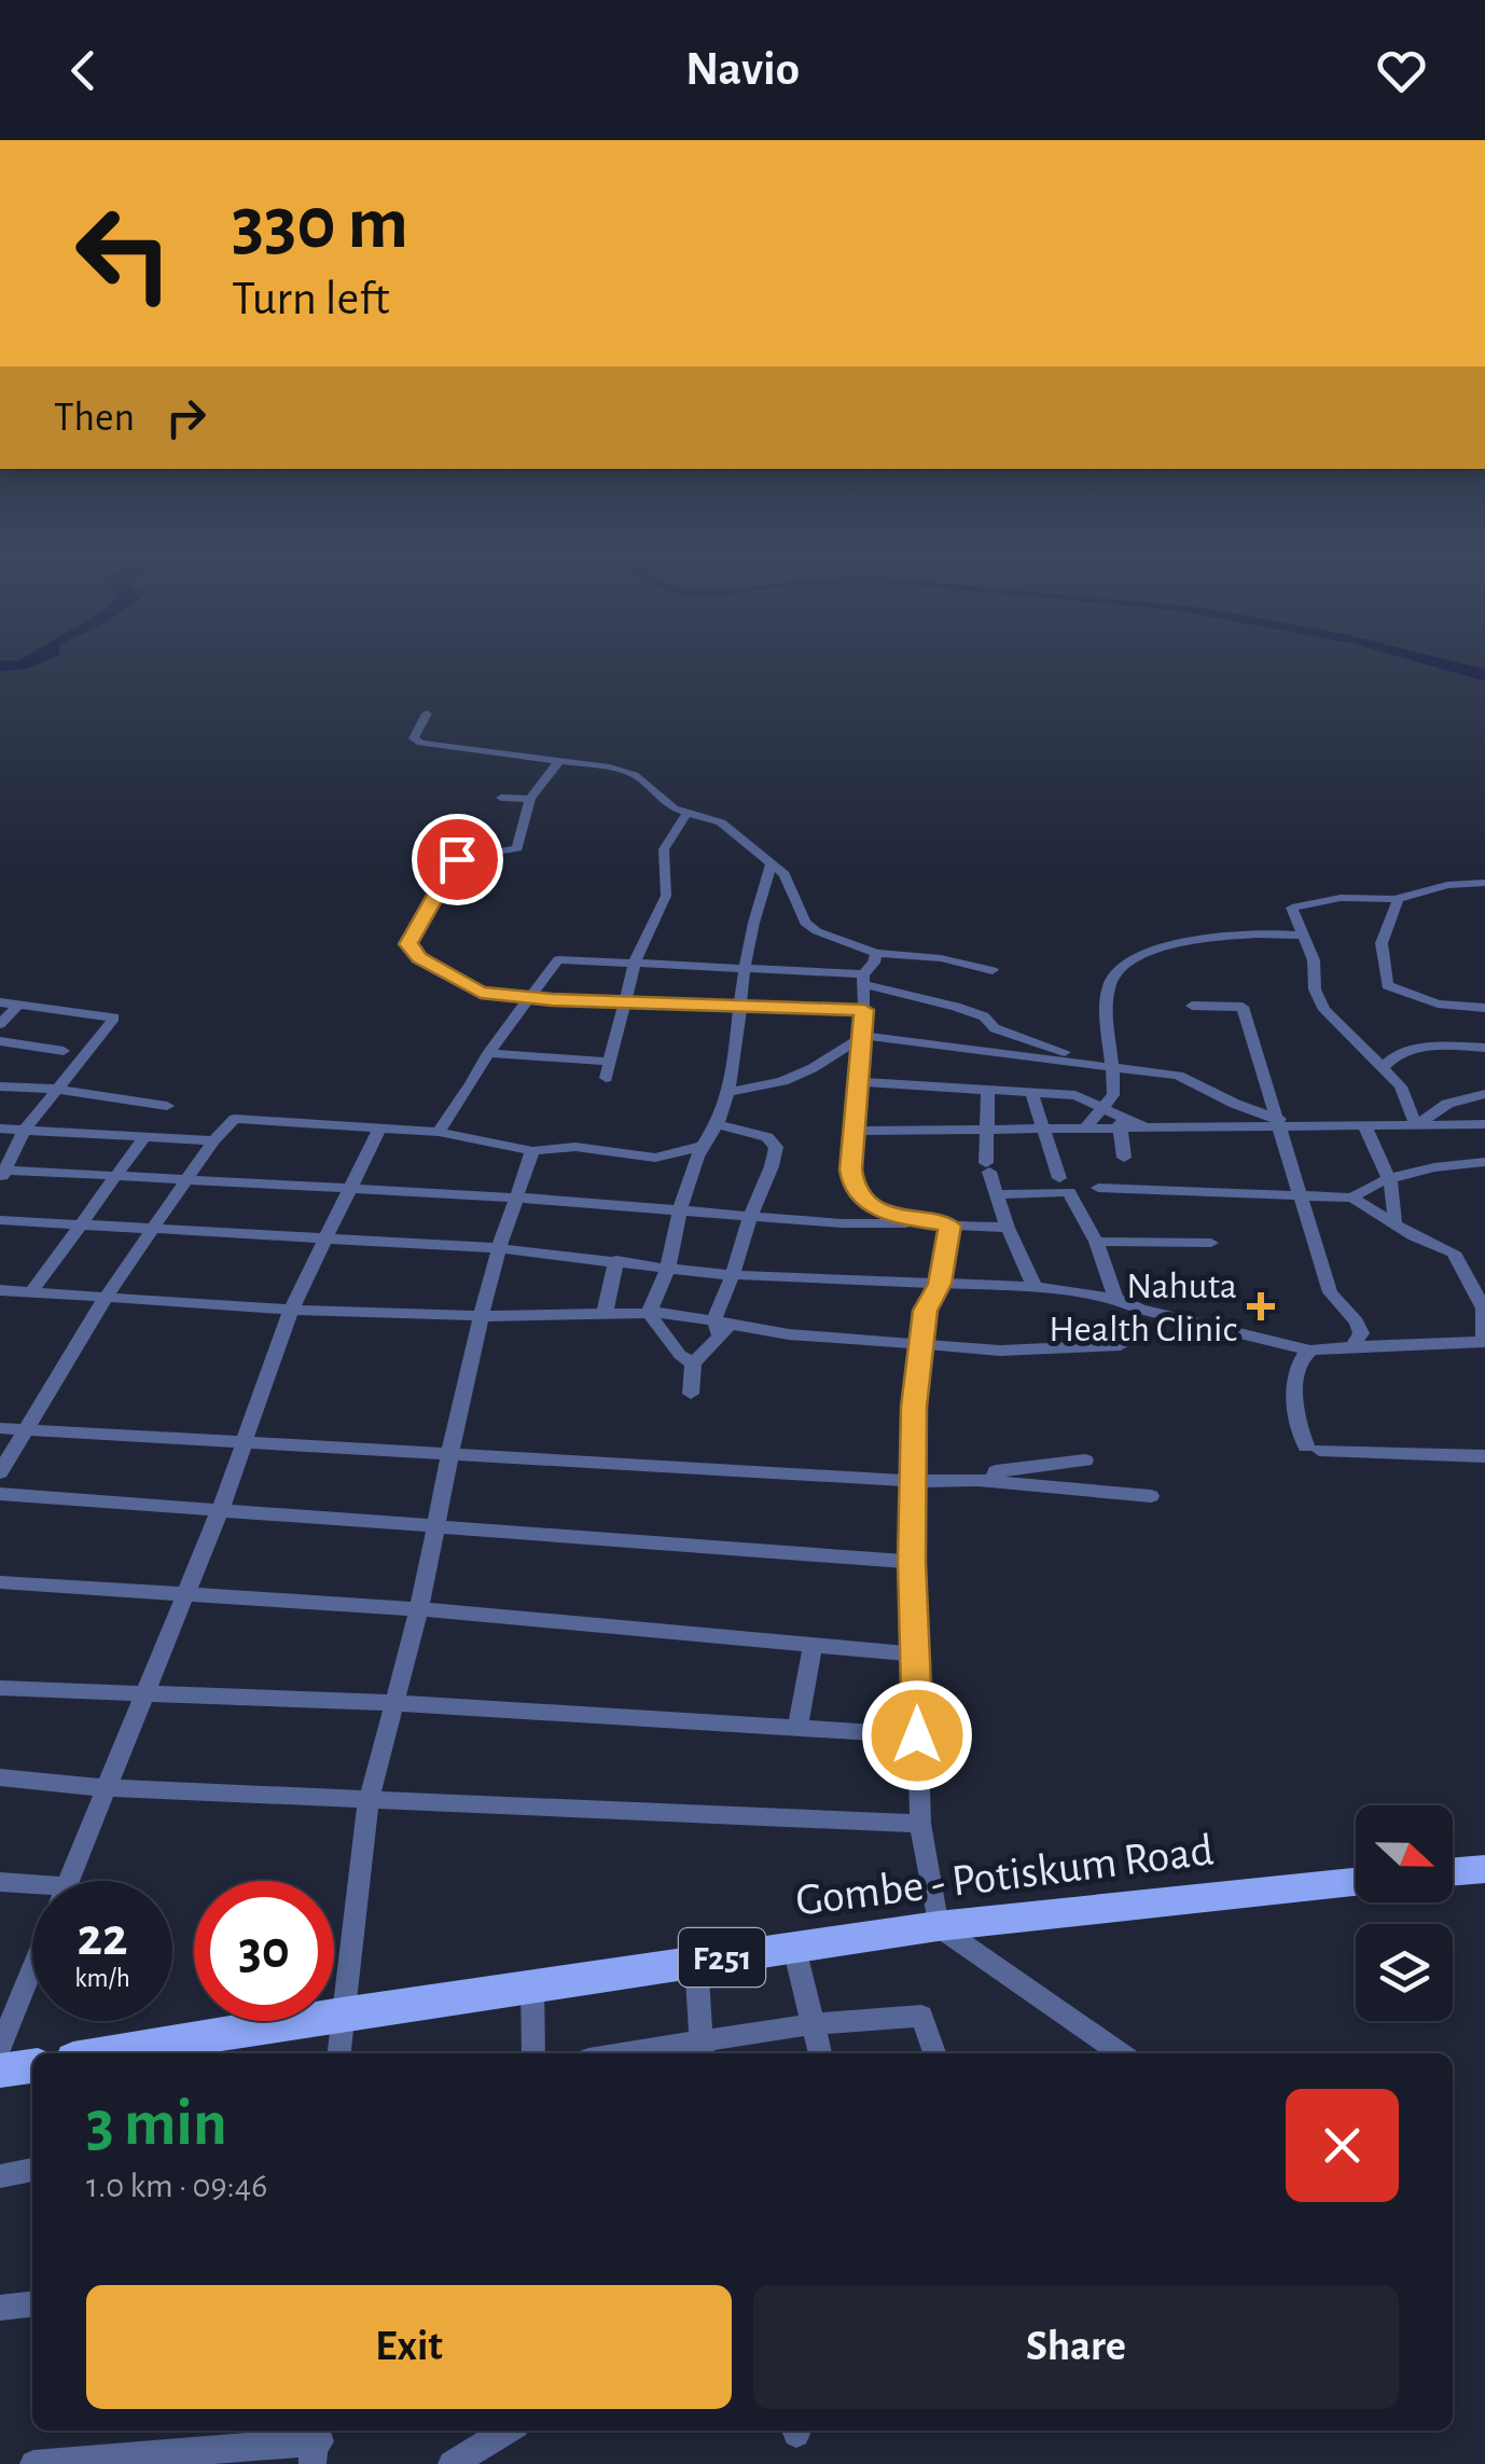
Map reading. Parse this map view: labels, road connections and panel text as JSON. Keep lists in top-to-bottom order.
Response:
{
  "streets": {
    "main road": ["Gombe - Potiskum Road", "F251"]
  },
  "places": {
    "health": ["Nahuta Health Clinic"]
  },
  "north": "right",
  "page": {
    "header": "Navio",
    "turn": ["330 m", "Turn left"],
    "then": "Then",
    "speed": "22 km/h",
    "limit": "30",
    "heading": ["3 min", "1.0 km · 09:46"],
    "buttons": ["Exit", "Share"]
  }
}
